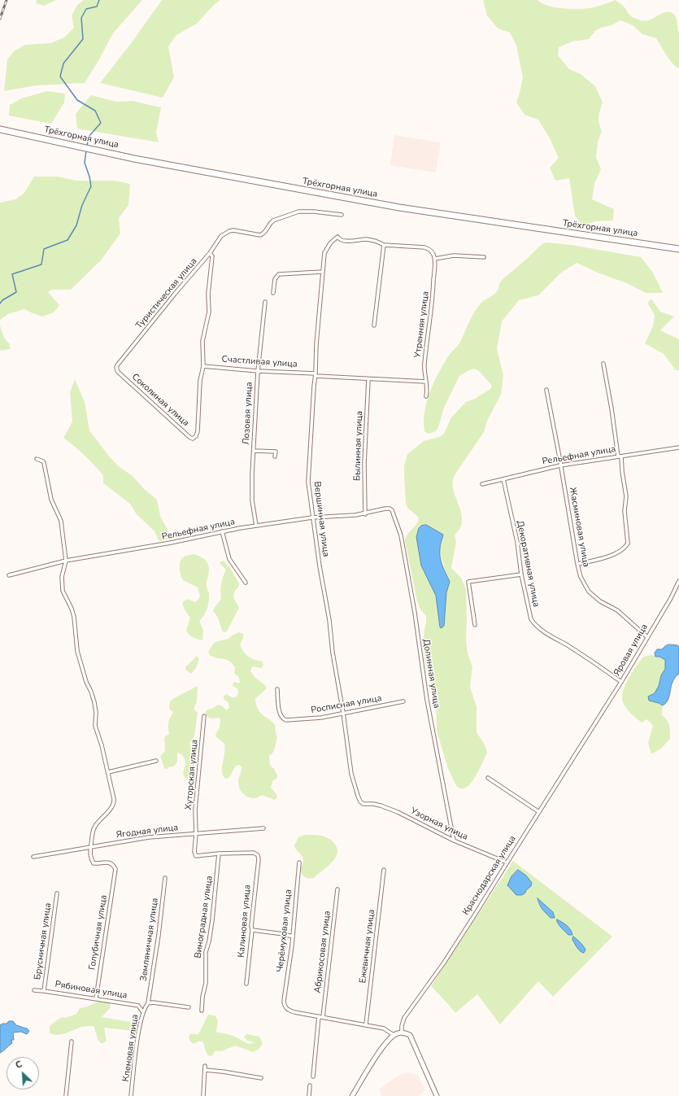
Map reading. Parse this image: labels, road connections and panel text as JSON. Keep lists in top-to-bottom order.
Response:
{
  "streets": {
    "highway": ["Трёхгорная улица"],
    "street": [
      "Туристическая улица",
      "Утренняя улица",
      "Счастливая улица",
      "Соколиная улица",
      "Лозовая улица",
      "Былинная улица",
      "Рельефная улица",
      "Вершинная улица",
      "Жасминовая улица",
      "Декоративная улица",
      "Яровая улица",
      "Долинная улица",
      "Росписная улица",
      "Хуторская улица",
      "Узорная улица",
      "Ягодная улица",
      "Краснодарская улица",
      "Виноградная улица",
      "Калиновая улица",
      "Черёмуховая улица",
      "Голубичная улица",
      "Земляничная улица",
      "Брусничная улица",
      "Ежевичная улица",
      "Абрикосовая улица",
      "Рябиновая улица",
      "Кленовая улица"
    ]
  },
  "crossings": [
    ["Туристическая улица", "Соколиная улица"],
    ["Утренняя улица", "Счастливая улица"],
    ["Счастливая улица", "Соколиная улица"],
    ["Счастливая улица", "Лозовая улица"],
    ["Счастливая улица", "Былинная улица"],
    ["Счастливая улица", "Вершинная улица"],
    ["Лозовая улица", "Рельефная улица"],
    ["Былинная улица", "Рельефная улица"],
    ["Рельефная улица", "Вершинная улица"],
    ["Рельефная улица", "Жасминовая улица"],
    ["Рельефная улица", "Декоративная улица"],
    ["Рельефная улица", "Долинная улица"],
    ["Вершинная улица", "Росписная улица"],
    ["Вершинная улица", "Узорная улица"],
    ["Жасминовая улица", "Яровая улица"],
    ["Декоративная улица", "Яровая улица"],
    ["Яровая улица", "Краснодарская улица"],
    ["Долинная улица", "Узорная улица"],
    ["Хуторская улица", "Ягодная улица"],
    ["Хуторская улица", "Виноградная улица"],
    ["Хуторская улица", "Калиновая улица"],
    ["Узорная улица", "Краснодарская улица"],
    ["Ягодная улица", "Голубичная улица"],
    ["Виноградная улица", "Калиновая улица"],
    ["Голубичная улица", "Рябиновая улица"],
    ["Земляничная улица", "Кленовая улица"],
    ["Брусничная улица", "Рябиновая улица"],
    ["Рябиновая улица", "Кленовая улица"]
  ],
  "north": "top left"
}
